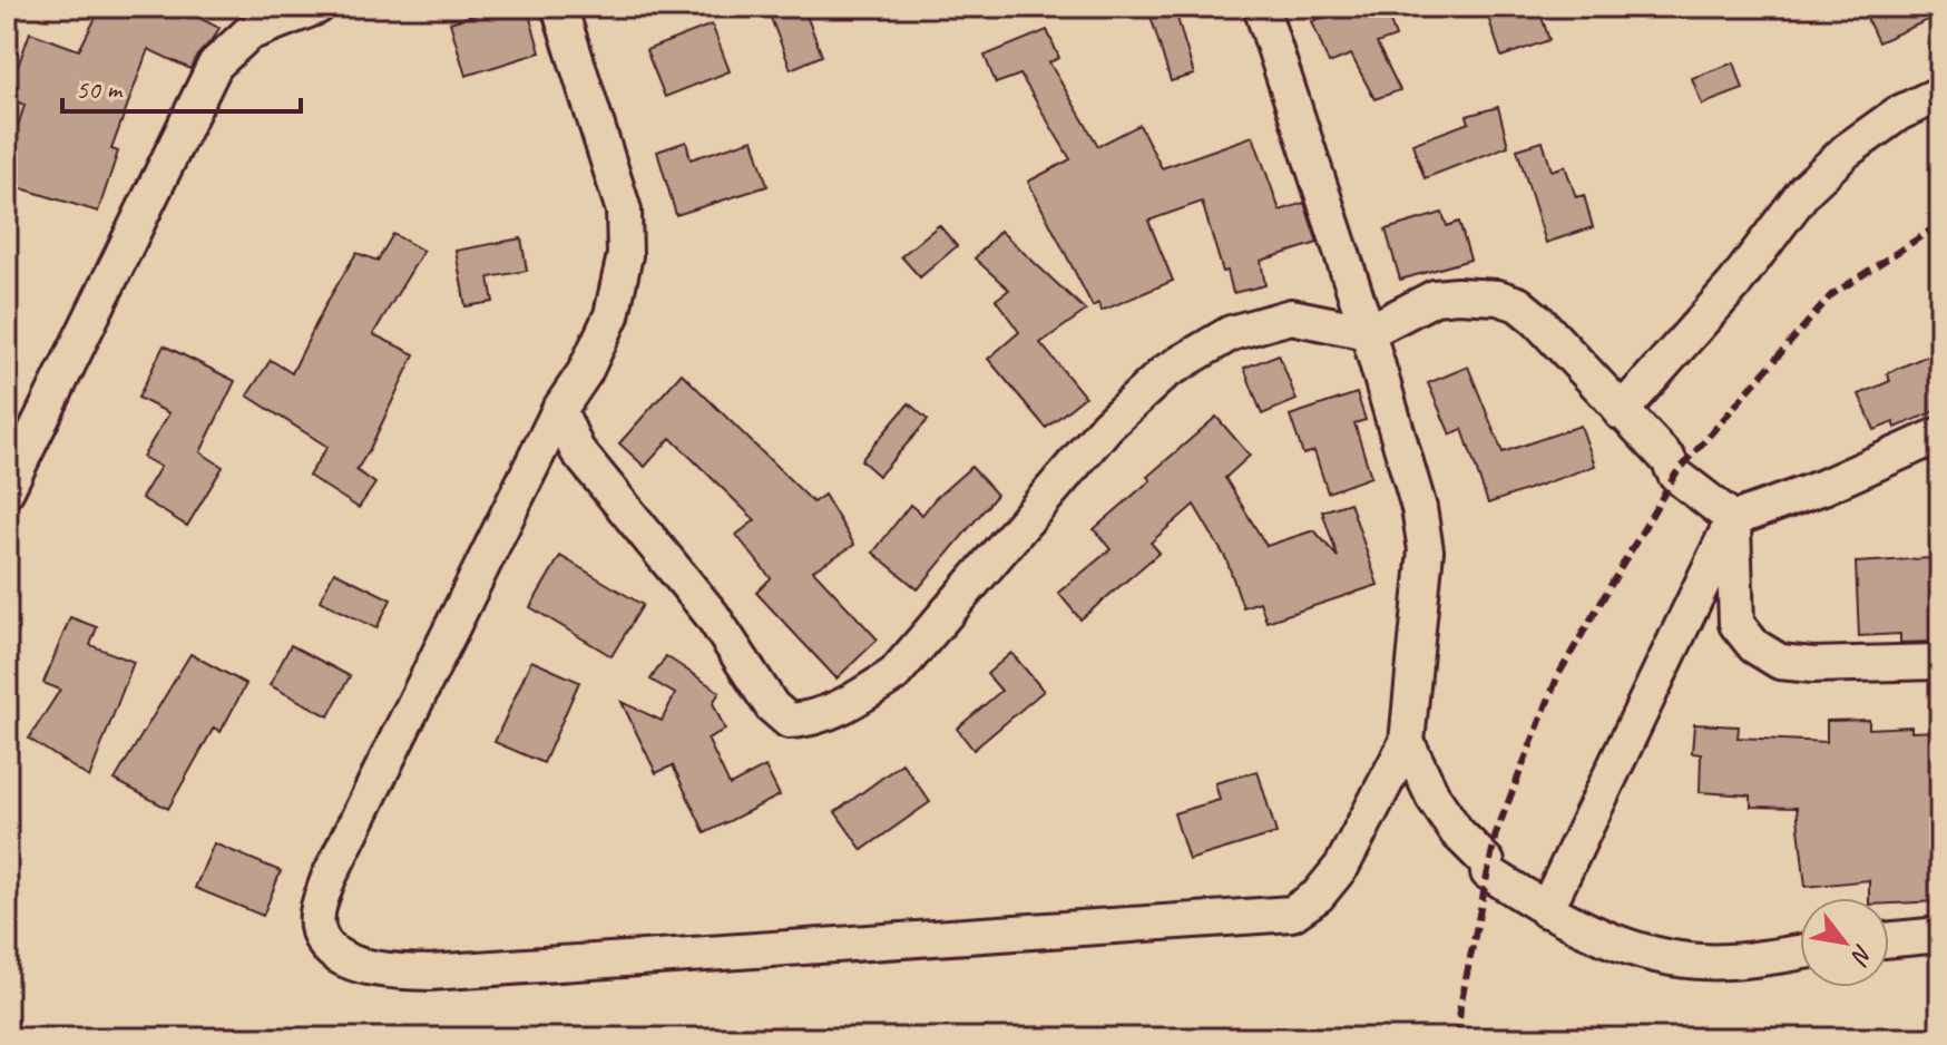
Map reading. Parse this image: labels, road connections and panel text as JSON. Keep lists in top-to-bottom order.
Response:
{
  "scale_bar": "50 m",
  "north": "bottom right"
}
